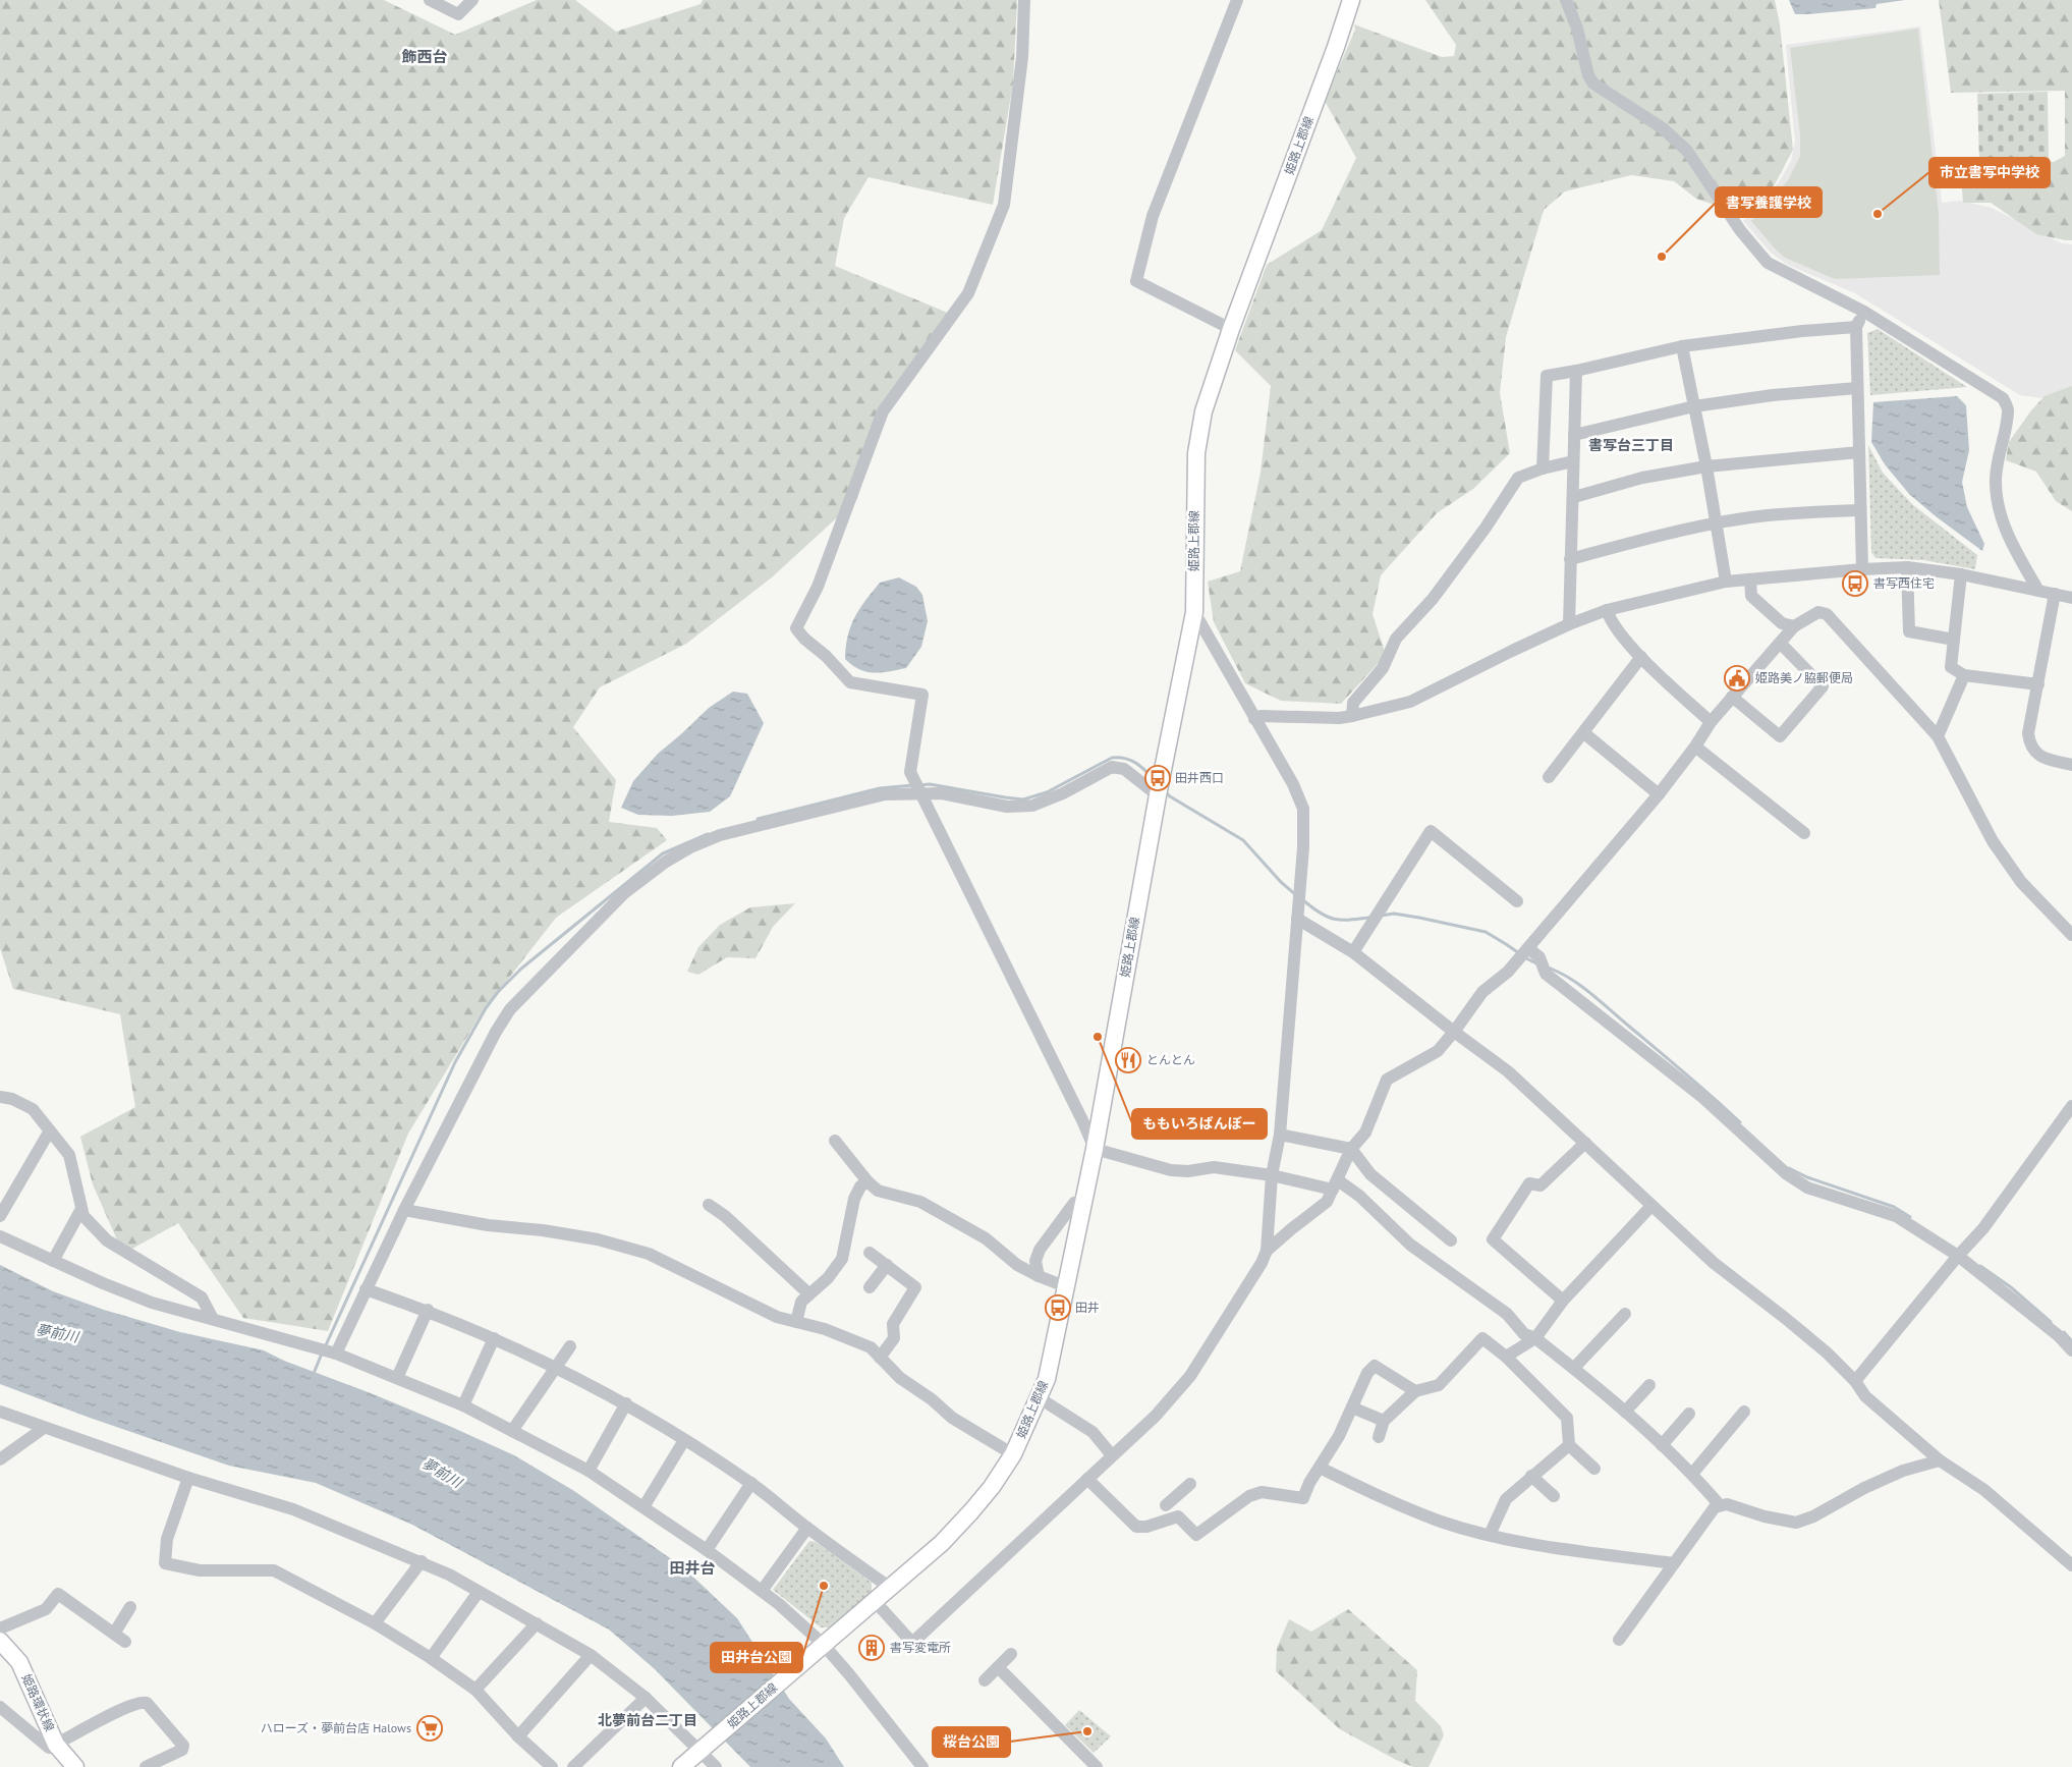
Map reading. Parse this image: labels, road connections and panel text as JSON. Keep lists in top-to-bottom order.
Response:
{
  "streets": {
    "main road": ["姫路上郡線", "姫路環状線"]
  },
  "districts": [
    "飾西台",
    "書写台三丁目",
    "田井台",
    "北夢前台二丁目"
  ],
  "water": ["夢前川"],
  "places": {
    "other": [
      "市立書写中学校",
      "書写養護学校",
      "ももいろばんぼー",
      "田井台公園",
      "桜台公園"
    ],
    "bus stop": ["書写西住宅", "田井西口", "田井"],
    "public building": ["姫路美ノ脇郵便局"],
    "restaurant": ["とんとん"],
    "building": ["書写変電所"],
    "supermarket": ["ハローズ・夢前台店 Halows"]
  }
}
